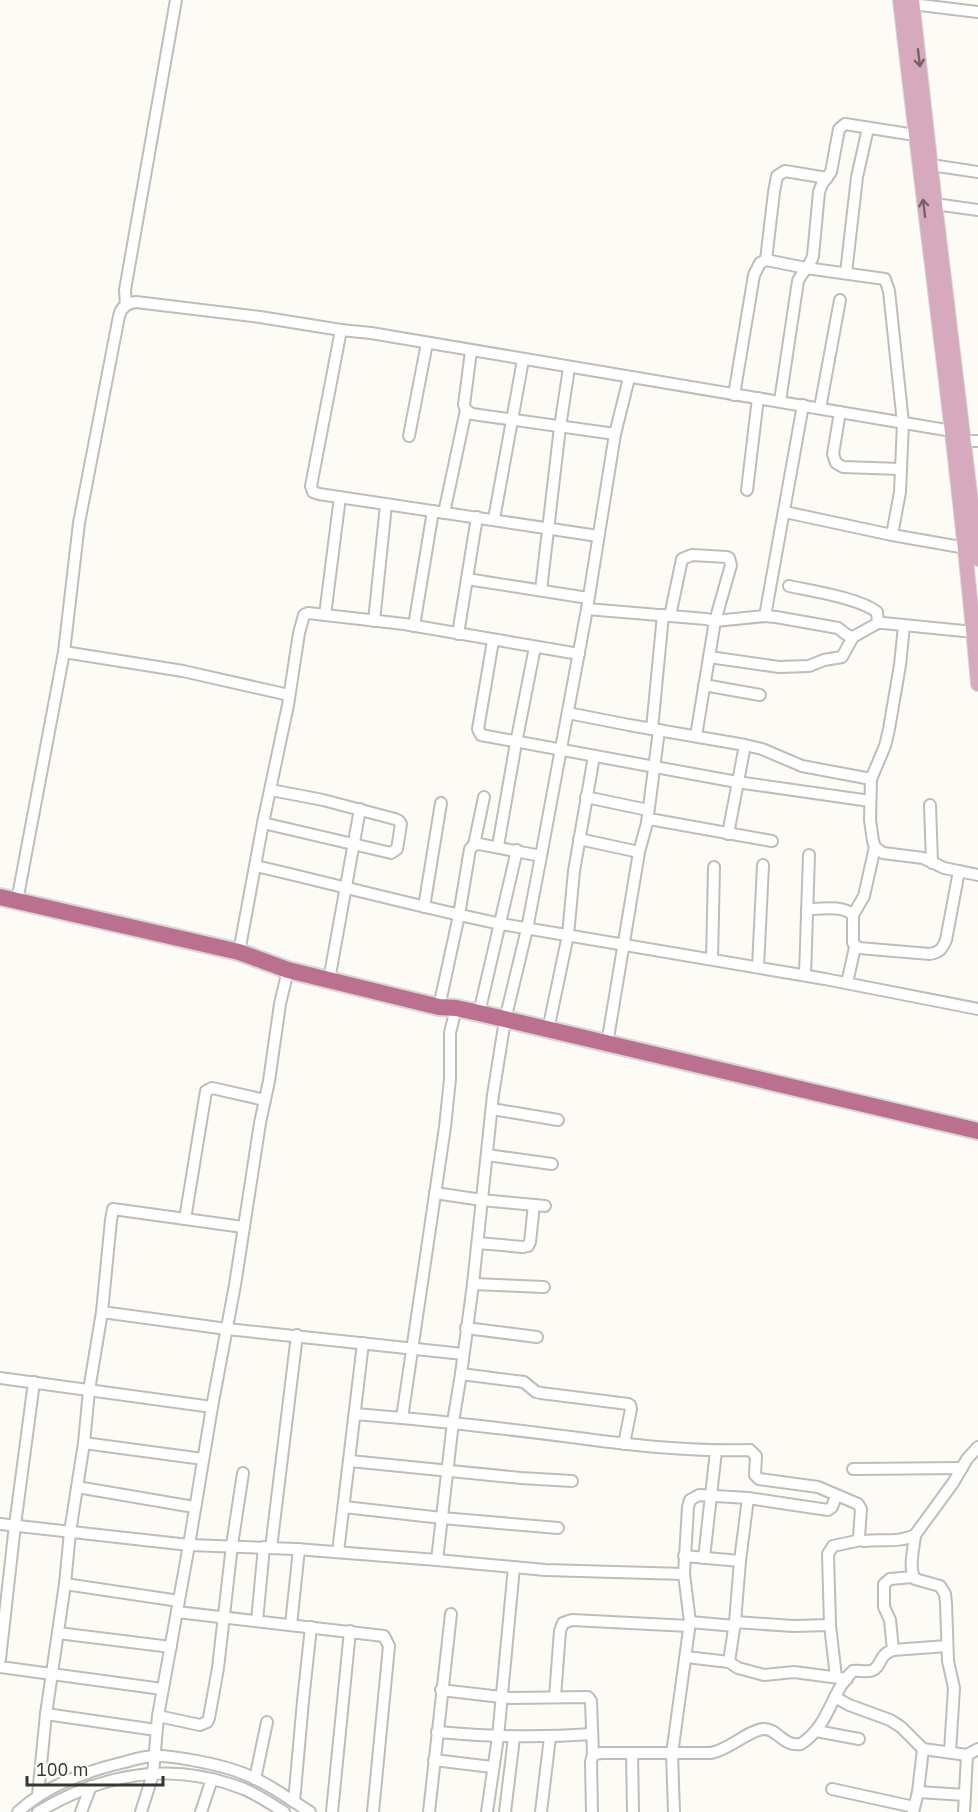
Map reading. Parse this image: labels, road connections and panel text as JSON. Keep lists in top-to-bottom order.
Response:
{
  "scale_bar": "100 m"
}
